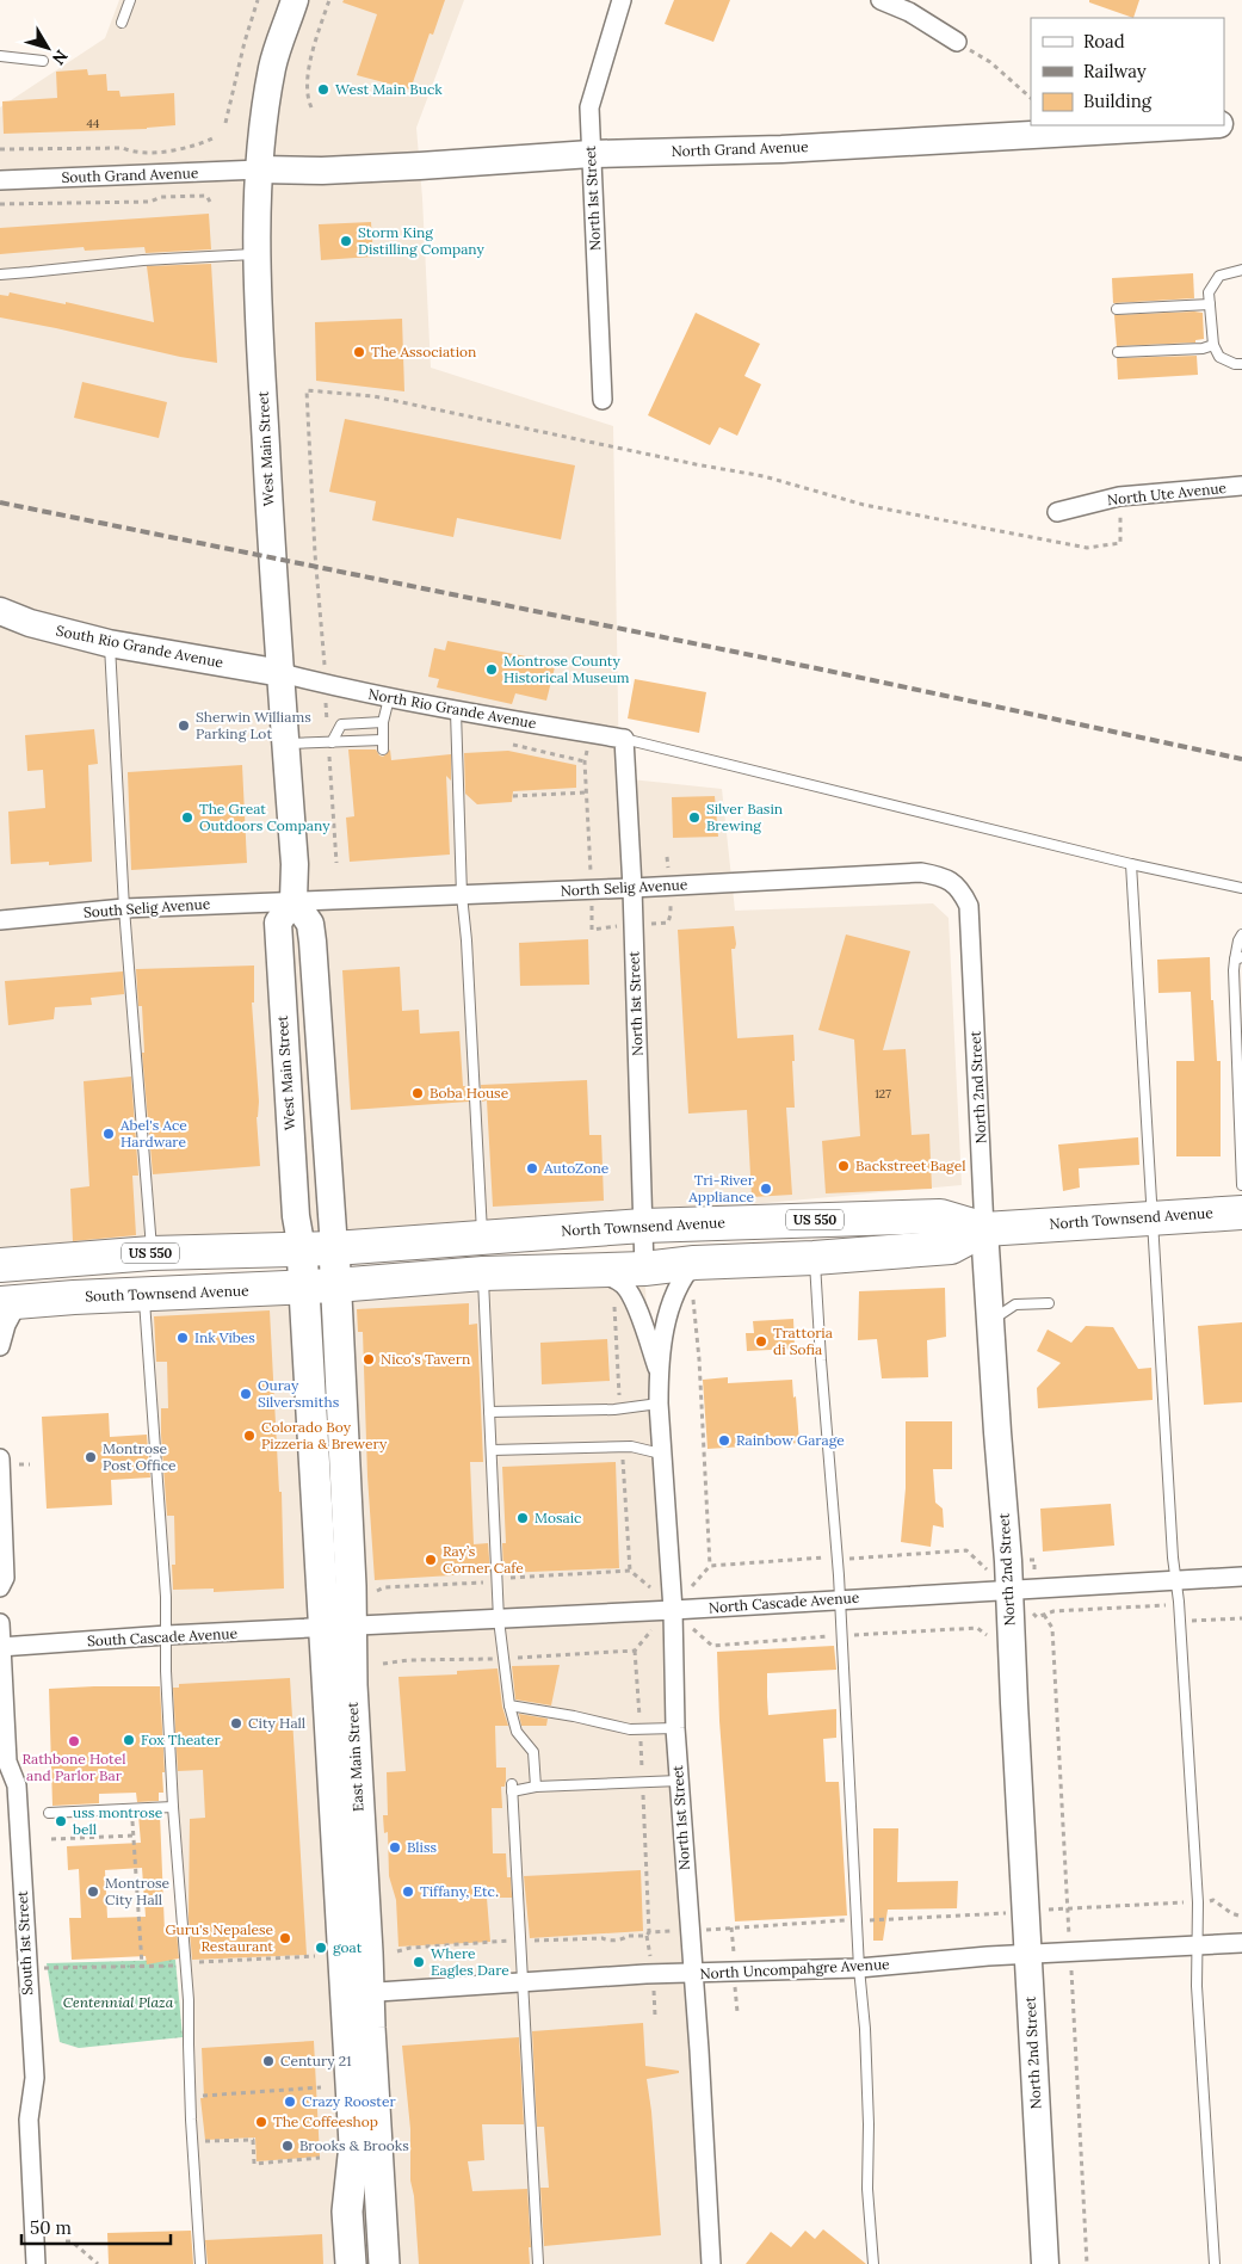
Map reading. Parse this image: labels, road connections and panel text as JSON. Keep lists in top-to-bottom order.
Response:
{
  "streets": {
    "highway": ["North Townsend Avenue", "US 550", "South Townsend Avenue"],
    "main road": ["East Main Street"],
    "street": [
      "North Grand Avenue",
      "South Grand Avenue",
      "North 1st Street",
      "West Main Street",
      "North Ute Avenue",
      "South Rio Grande Avenue",
      "North Rio Grande Avenue",
      "North Selig Avenue",
      "South Selig Avenue",
      "North 2nd Street",
      "North Cascade Avenue",
      "South Cascade Avenue",
      "South 1st Street",
      "North Uncompahgre Avenue"
    ]
  },
  "crossings": [
    ["North Grand Avenue", "South Grand Avenue"],
    ["North Grand Avenue", "North 1st Street"],
    ["North Grand Avenue", "West Main Street"],
    ["South Grand Avenue", "West Main Street"],
    ["North 1st Street", "North Rio Grande Avenue"],
    ["North 1st Street", "North Selig Avenue"],
    ["North 1st Street", "North Townsend Avenue"],
    ["North 1st Street", "North Cascade Avenue"],
    ["North 1st Street", "North Uncompahgre Avenue"],
    ["West Main Street", "South Rio Grande Avenue"],
    ["West Main Street", "North Rio Grande Avenue"],
    ["West Main Street", "North Selig Avenue"],
    ["West Main Street", "South Selig Avenue"],
    ["West Main Street", "North Townsend Avenue"],
    ["West Main Street", "US 550"],
    ["West Main Street", "East Main Street"],
    ["South Rio Grande Avenue", "North Rio Grande Avenue"],
    ["North Selig Avenue", "South Selig Avenue"],
    ["North Selig Avenue", "North 2nd Street"],
    ["North 2nd Street", "North Townsend Avenue"],
    ["North 2nd Street", "North Cascade Avenue"],
    ["North 2nd Street", "North Uncompahgre Avenue"],
    ["North Townsend Avenue", "US 550"],
    ["North Townsend Avenue", "South Townsend Avenue"],
    ["North Townsend Avenue", "East Main Street"],
    ["US 550", "East Main Street"],
    ["South Townsend Avenue", "East Main Street"],
    ["North Cascade Avenue", "South Cascade Avenue"],
    ["North Cascade Avenue", "East Main Street"],
    ["South Cascade Avenue", "East Main Street"],
    ["South Cascade Avenue", "South 1st Street"],
    ["East Main Street", "North Uncompahgre Avenue"]
  ],
  "parks": ["Centennial Plaza"],
  "places": [
    "West Main Buck",
    "Storm King Distilling Company",
    "The Association",
    "Montrose County Historical Museum",
    "Sherwin Williams Parking Lot",
    "The Great Outdoors Company",
    "Silver Basin Brewing",
    "Boba House",
    "Abel's Ace Hardware",
    "Backstreet Bagel",
    "AutoZone",
    "Tri-River Appliance",
    "Ink Vibes",
    "Trattoria di Sofia",
    "Nico's Tavern",
    "Ouray Silversmiths",
    "Colorado Boy Pizzeria & Brewery",
    "Rainbow Garage",
    "Montrose Post Office",
    "Mosaic",
    "Ray’s Corner Cafe",
    "City Hall",
    "Fox Theater",
    "Rathbone Hotel and Parlor Bar",
    "uss montrose bell",
    "Bliss",
    "Montrose City Hall",
    "Tiffany, Etc.",
    "Guru's Nepalese Restaurant",
    "goat",
    "Where Eagles Dare",
    "Century 21",
    "Crazy Rooster",
    "The Coffeeshop",
    "Brooks & Brooks"
  ],
  "house_numbers": ["44", "127"],
  "legend": ["Road", "Railway", "Building"],
  "scale_bar": "50 m",
  "north": "bottom right"
}
